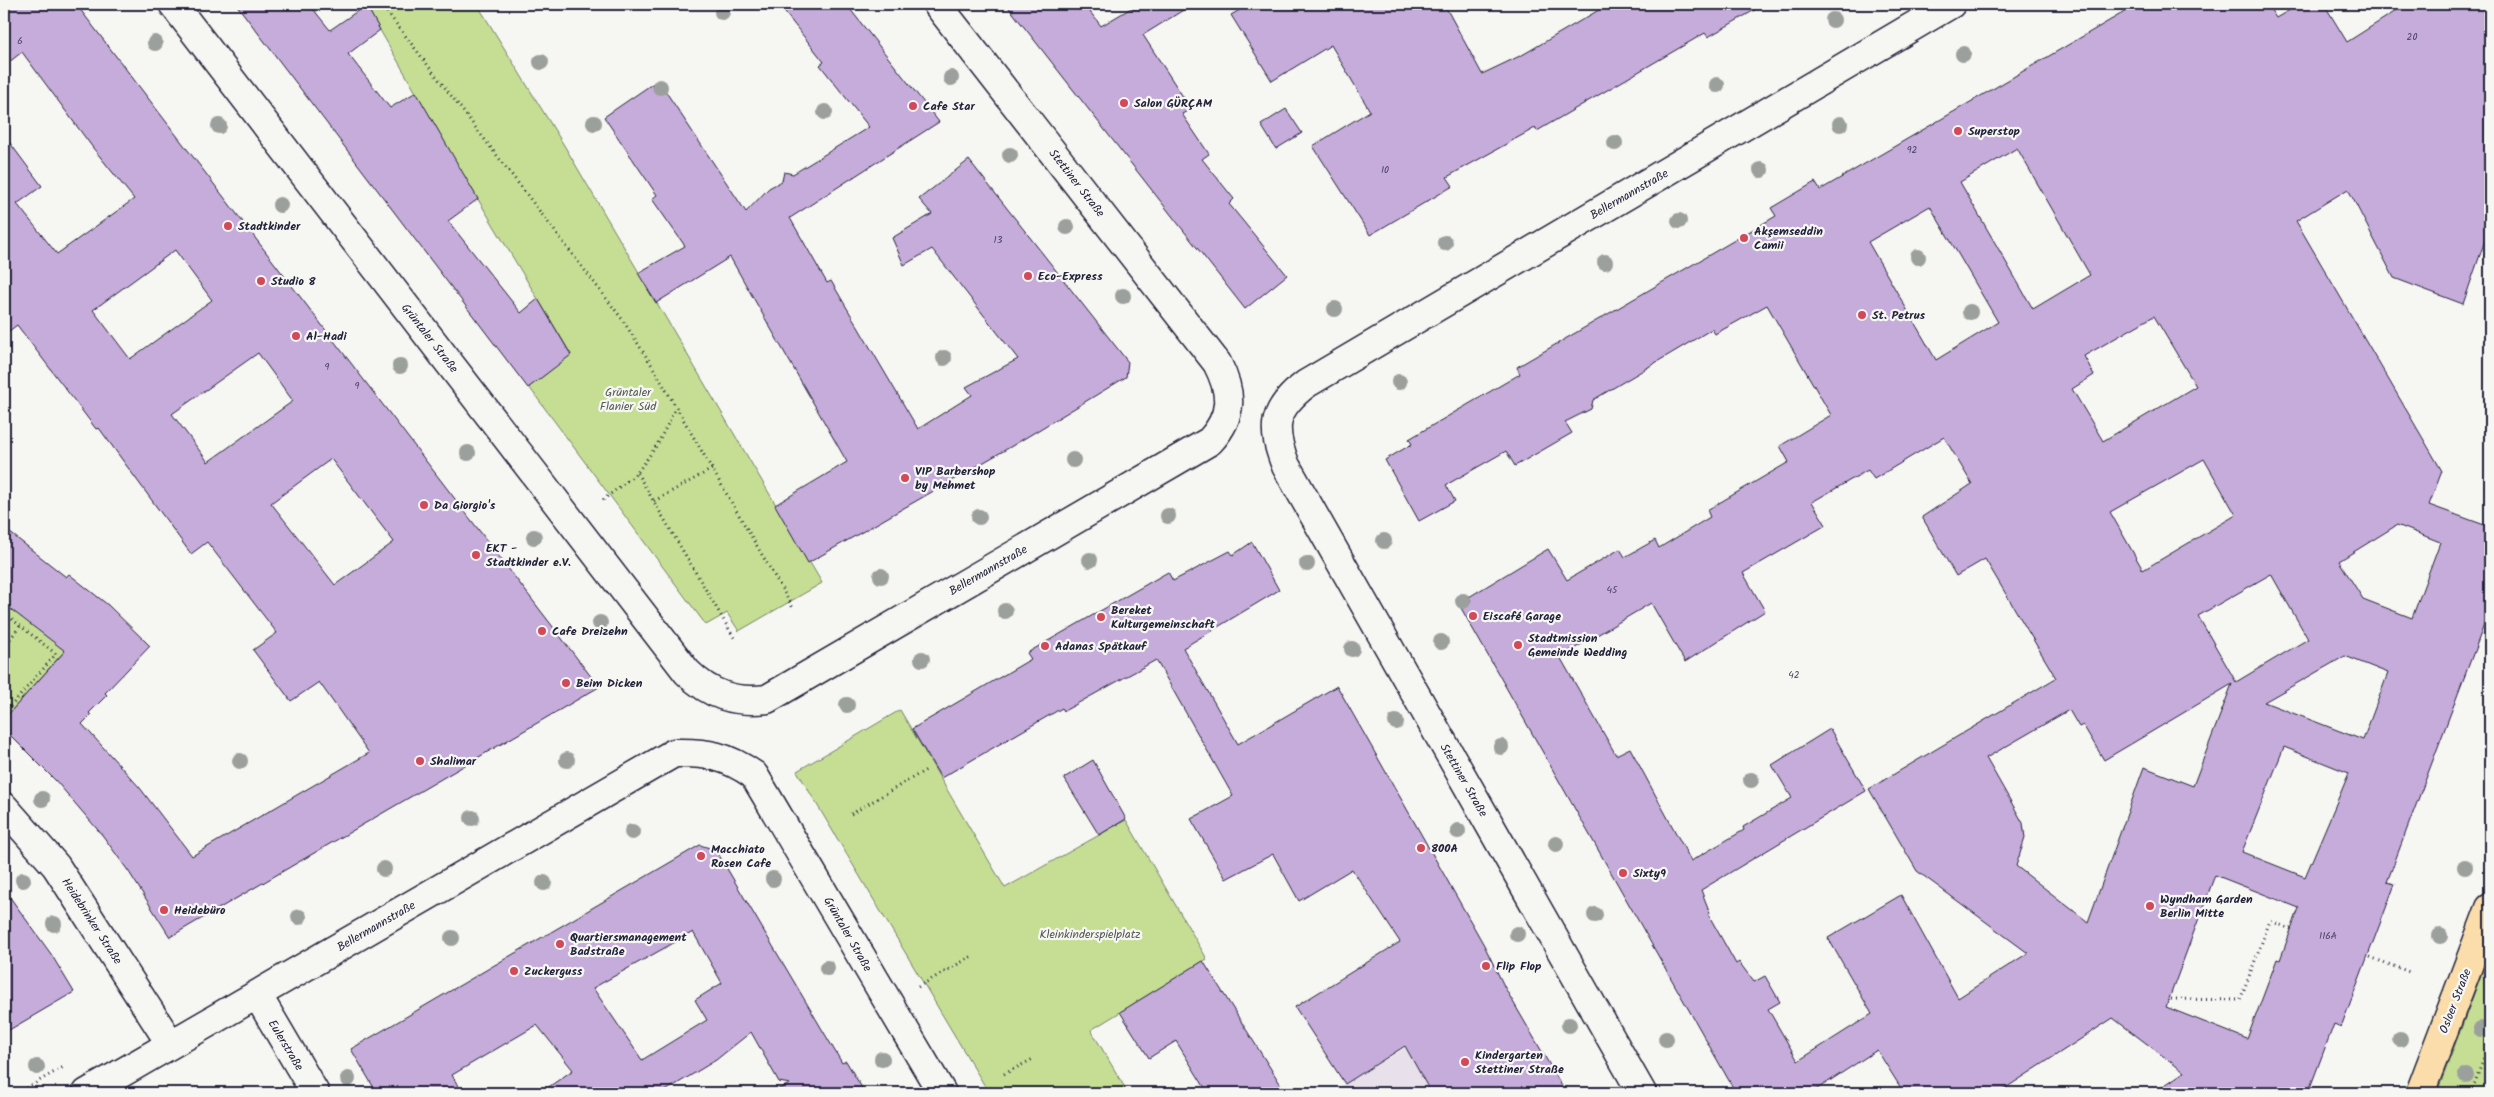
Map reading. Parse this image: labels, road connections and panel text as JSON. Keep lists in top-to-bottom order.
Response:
{
  "streets": {
    "main road": ["Osloer Straße"],
    "street": [
      "Stettiner Straße",
      "Bellermannstraße",
      "Grüntaler Straße",
      "Heidebrinker Straße",
      "Eulerstraße"
    ]
  },
  "crossings": [
    ["Stettiner Straße", "Bellermannstraße"],
    ["Bellermannstraße", "Grüntaler Straße"],
    ["Bellermannstraße", "Heidebrinker Straße"],
    ["Bellermannstraße", "Eulerstraße"]
  ],
  "parks": ["Grüntaler Flanier Süd", "Kleinkinderspielplatz"],
  "places": [
    "Salon GÜRÇAM",
    "Cafe Star",
    "Superstop",
    "Stadtkinder",
    "Akşemseddin Camii",
    "Eco-Express",
    "Studio 8",
    "St. Petrus",
    "Al-Hadi",
    "VIP Barbershop by Mehmet",
    "Da Giorgio's",
    "EKT - Stadtkinder e.V.",
    "Eiscafé Garage",
    "Bereket Kulturgemeinschaft",
    "Cafe Dreizehn",
    "Stadtmission Gemeinde Wedding",
    "Adanas Spätkauf",
    "Beim Dicken",
    "Shalimar",
    "800A",
    "Macchiato Rosen Cafe",
    "Sixty9",
    "Wyndham Garden Berlin Mitte",
    "Heidebüro",
    "Quartiersmanagement Badstraße",
    "Flip Flop",
    "Zuckerguss",
    "Kindergarten Stettiner Straße"
  ],
  "house_numbers": [
    "20",
    "6",
    "92",
    "10",
    "13",
    "9",
    "9",
    "45",
    "42",
    "116A"
  ]
}
